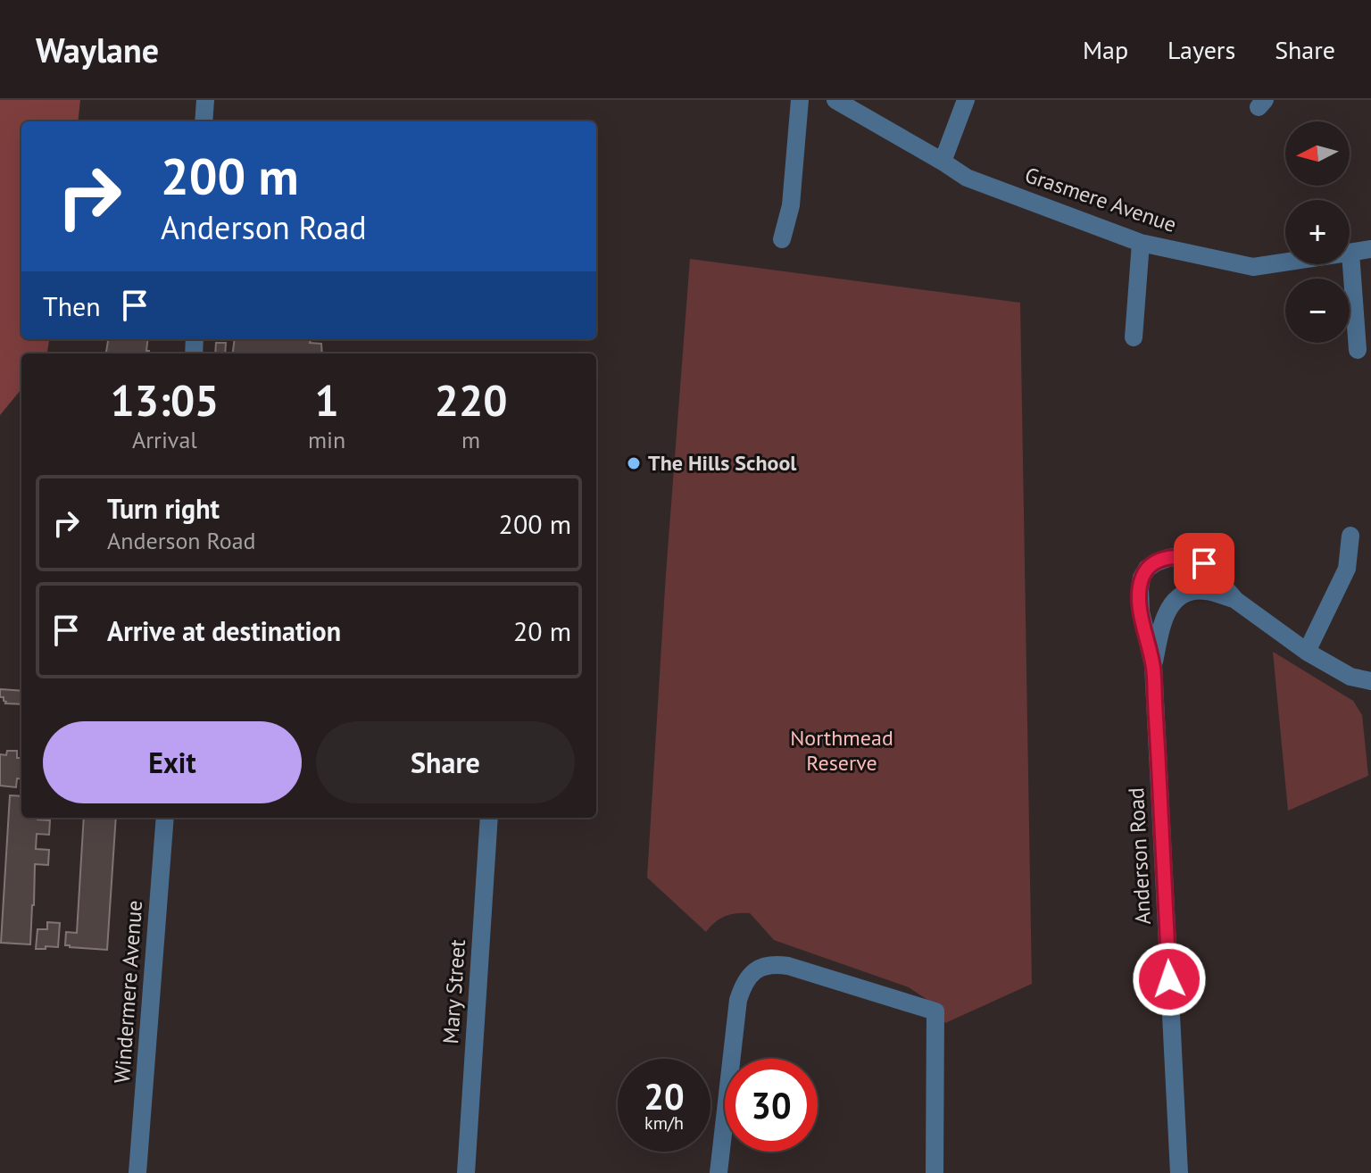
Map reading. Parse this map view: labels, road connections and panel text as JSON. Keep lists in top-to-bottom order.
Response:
{
  "streets": {
    "street": [
      "Grasmere Avenue",
      "Anderson Road",
      "Windermere Avenue",
      "Mary Street"
    ]
  },
  "parks": ["Northmead Reserve"],
  "places": ["The Hills School"],
  "north": "left",
  "page": {
    "header": "Waylane",
    "nav": ["Map", "Layers", "Share"],
    "map_buttons": ["+", "−"],
    "turn": ["200 m", "Anderson Road"],
    "then": "Then",
    "eta": [
      "13:05",
      "Arrival",
      "1",
      "min",
      "220",
      "m"
    ],
    "list": [
      {
        "name": "Turn right",
        "note": "Anderson Road",
        "value": "200 m"
      },
      {
        "name": "Arrive at destination",
        "value": "20 m"
      }
    ],
    "buttons": ["Exit", "Share"],
    "speed": "20 km/h",
    "limit": "30"
  }
}
